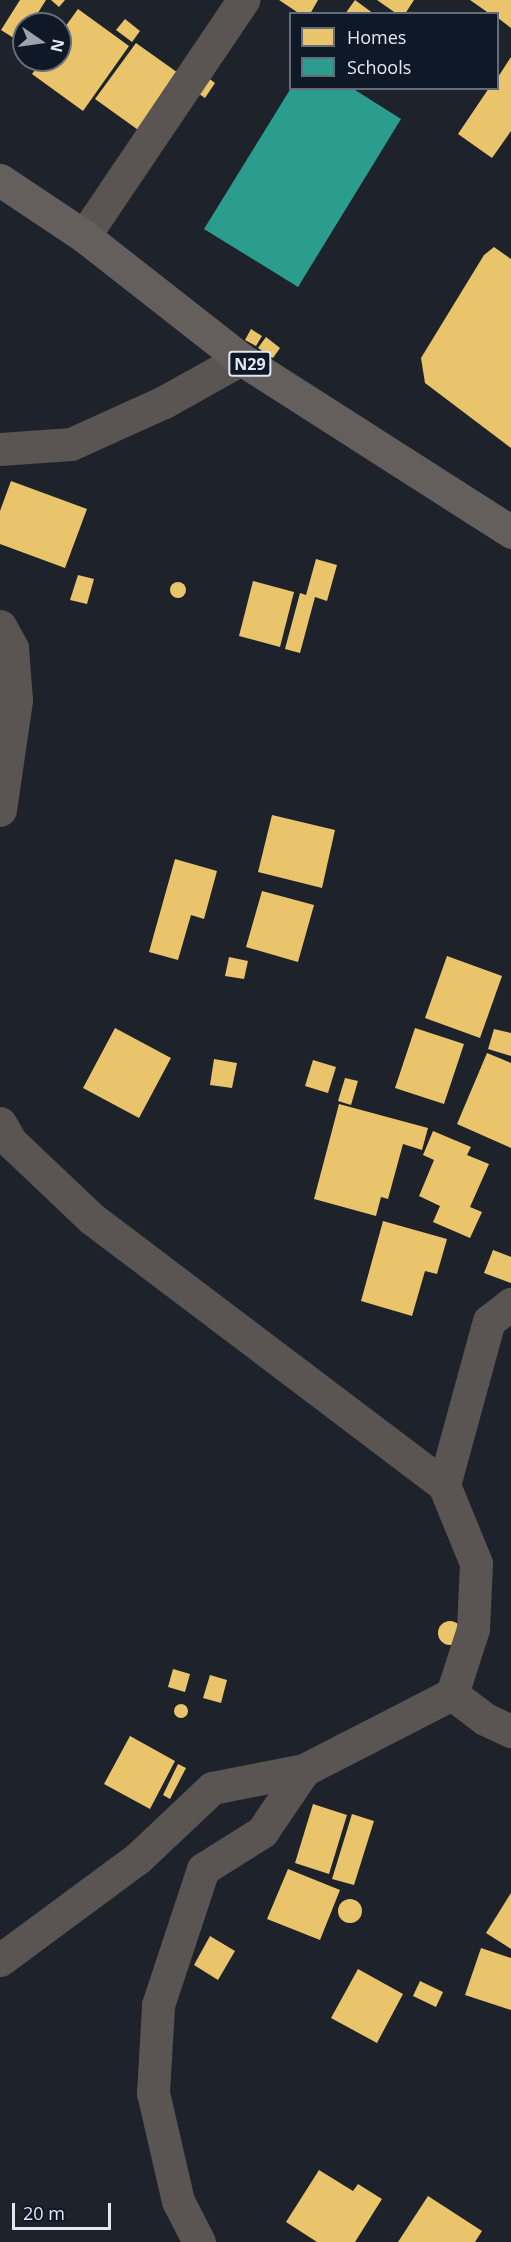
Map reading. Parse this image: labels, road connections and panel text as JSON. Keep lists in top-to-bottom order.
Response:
{
  "streets": {
    "main road": ["N29"]
  },
  "legend": ["Homes", "Schools"],
  "scale_bar": "20 m",
  "north": "right"
}
